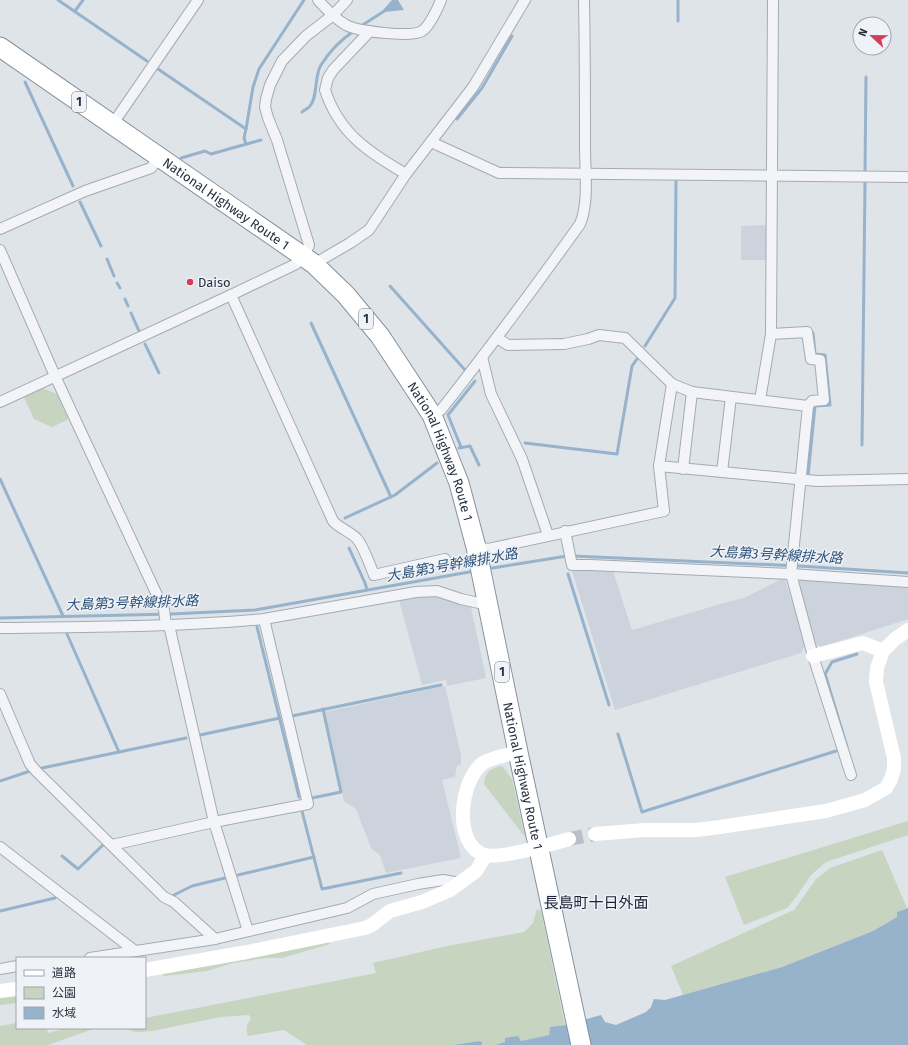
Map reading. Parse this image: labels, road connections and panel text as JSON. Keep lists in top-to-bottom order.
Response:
{
  "streets": {
    "highway": ["1", "National Highway Route 1"]
  },
  "districts": ["長島町十日外面"],
  "water": ["大島第3号幹線排水路"],
  "places": ["Daiso"],
  "legend": ["道路", "公園", "水域"],
  "north": "left"
}
